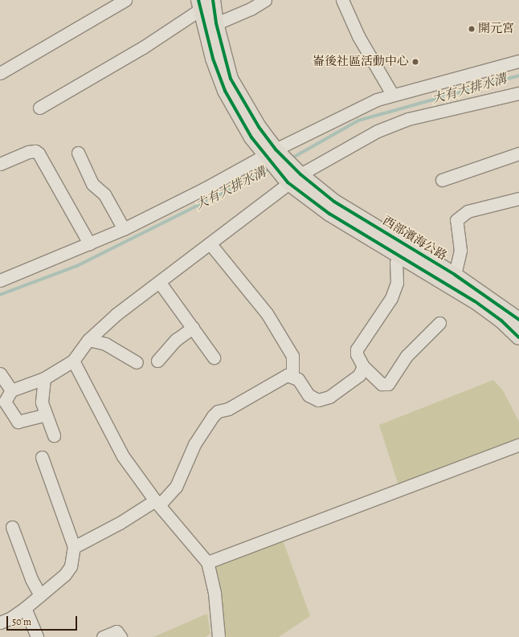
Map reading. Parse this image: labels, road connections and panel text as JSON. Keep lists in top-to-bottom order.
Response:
{
  "streets": {
    "main road": ["西部濱海公路"]
  },
  "water": ["大有大排水溝"],
  "places": ["開元宮", "崙後社區活動中心"],
  "scale_bar": "50 m"
}
